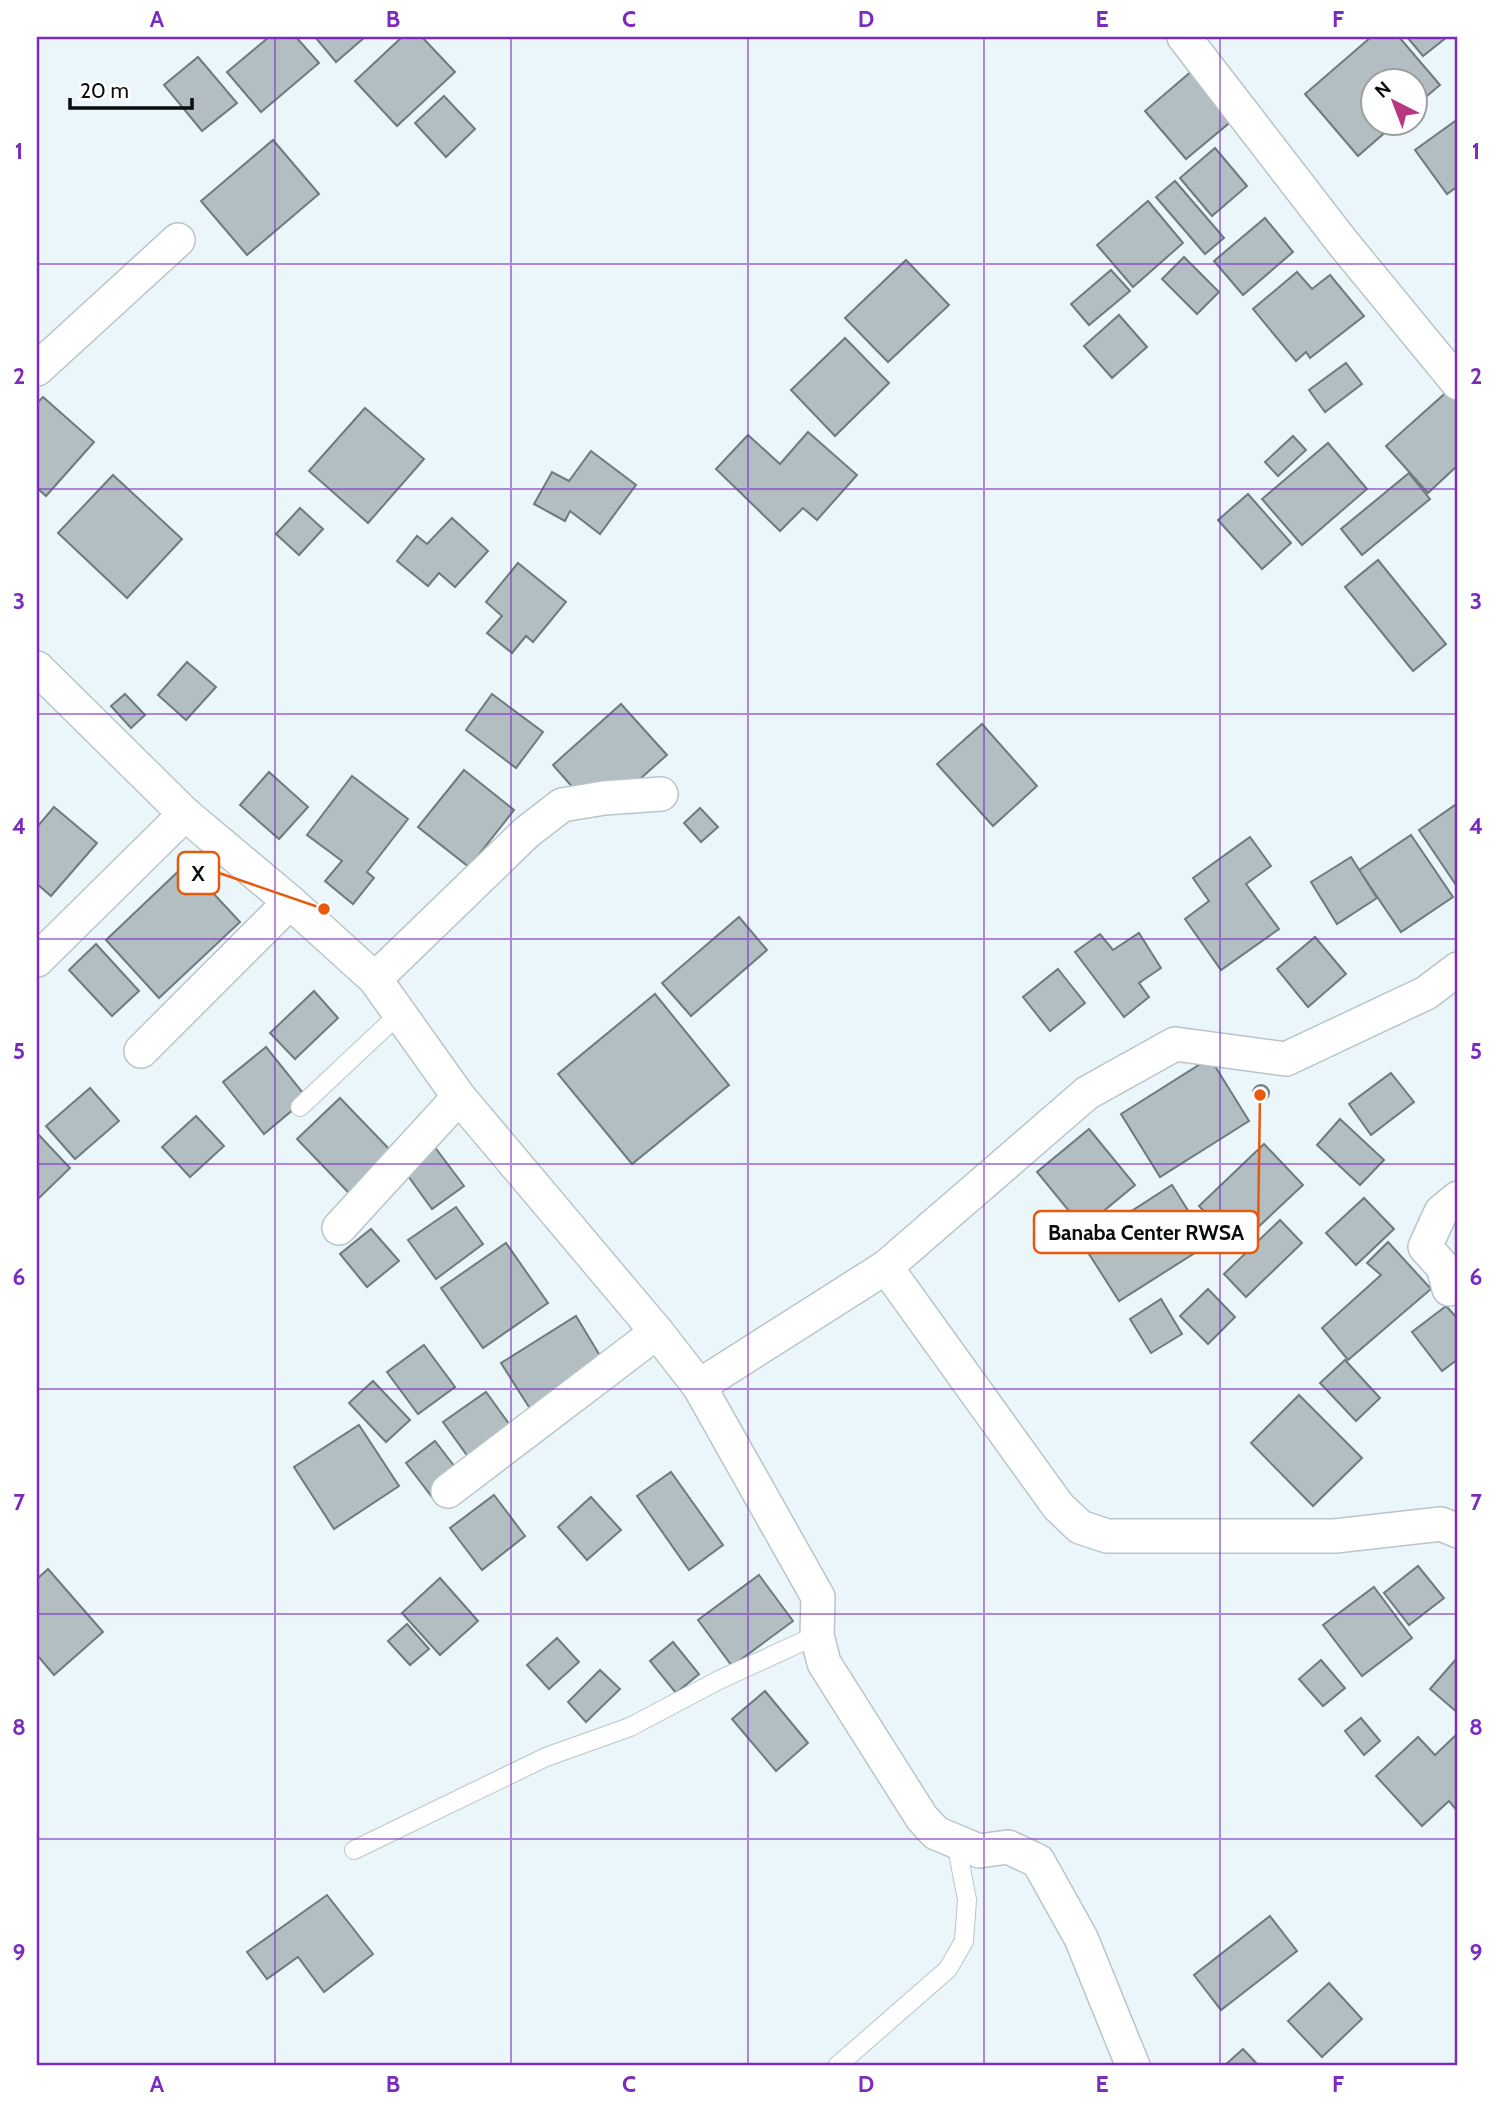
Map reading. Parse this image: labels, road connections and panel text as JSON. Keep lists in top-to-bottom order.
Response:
{
  "places": ["X", "Banaba Center RWSA"],
  "scale_bar": "20 m",
  "north": "top left",
  "grid": {
    "columns": [
      "A",
      "B",
      "C",
      "D",
      "E",
      "F"
    ],
    "rows": [
      "1",
      "2",
      "3",
      "4",
      "5",
      "6",
      "7",
      "8",
      "9"
    ]
  }
}
